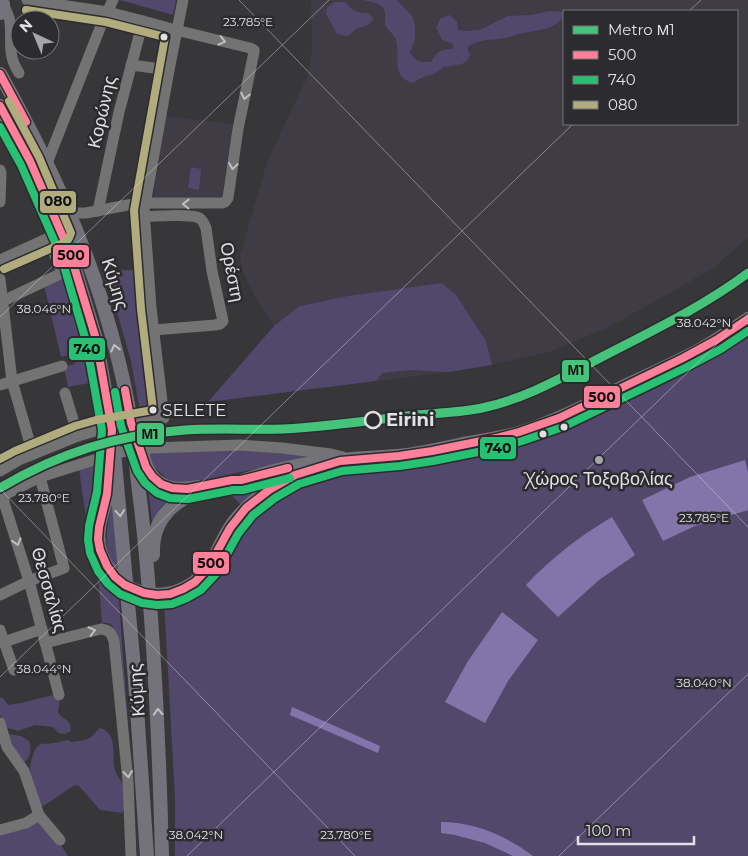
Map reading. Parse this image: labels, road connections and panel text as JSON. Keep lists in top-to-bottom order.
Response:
{
  "streets": {
    "main road": ["Κύμης"],
    "street": ["Κορώνης", "Ορέστη", "Θεσσαλίας"]
  },
  "crossings": [
    ["Κύμης", "Θεσσαλίας"]
  ],
  "one_way": ["Θεσσαλίας"],
  "places": ["SELETE", "Eirini", "Χώρος Τοξοβολίας"],
  "lines": [
    "transit line 080",
    "transit line 500",
    "transit line 740",
    "metro line Μ1"
  ],
  "legend": [
    "Metro Μ1",
    "500",
    "740",
    "080"
  ],
  "scale_bar": "100 m",
  "north": "top left",
  "coordinates": [
    "23.785°E",
    "38.046°N",
    "38.042°N",
    "23.780°E",
    "38.044°N",
    "38.040°N"
  ]
}
